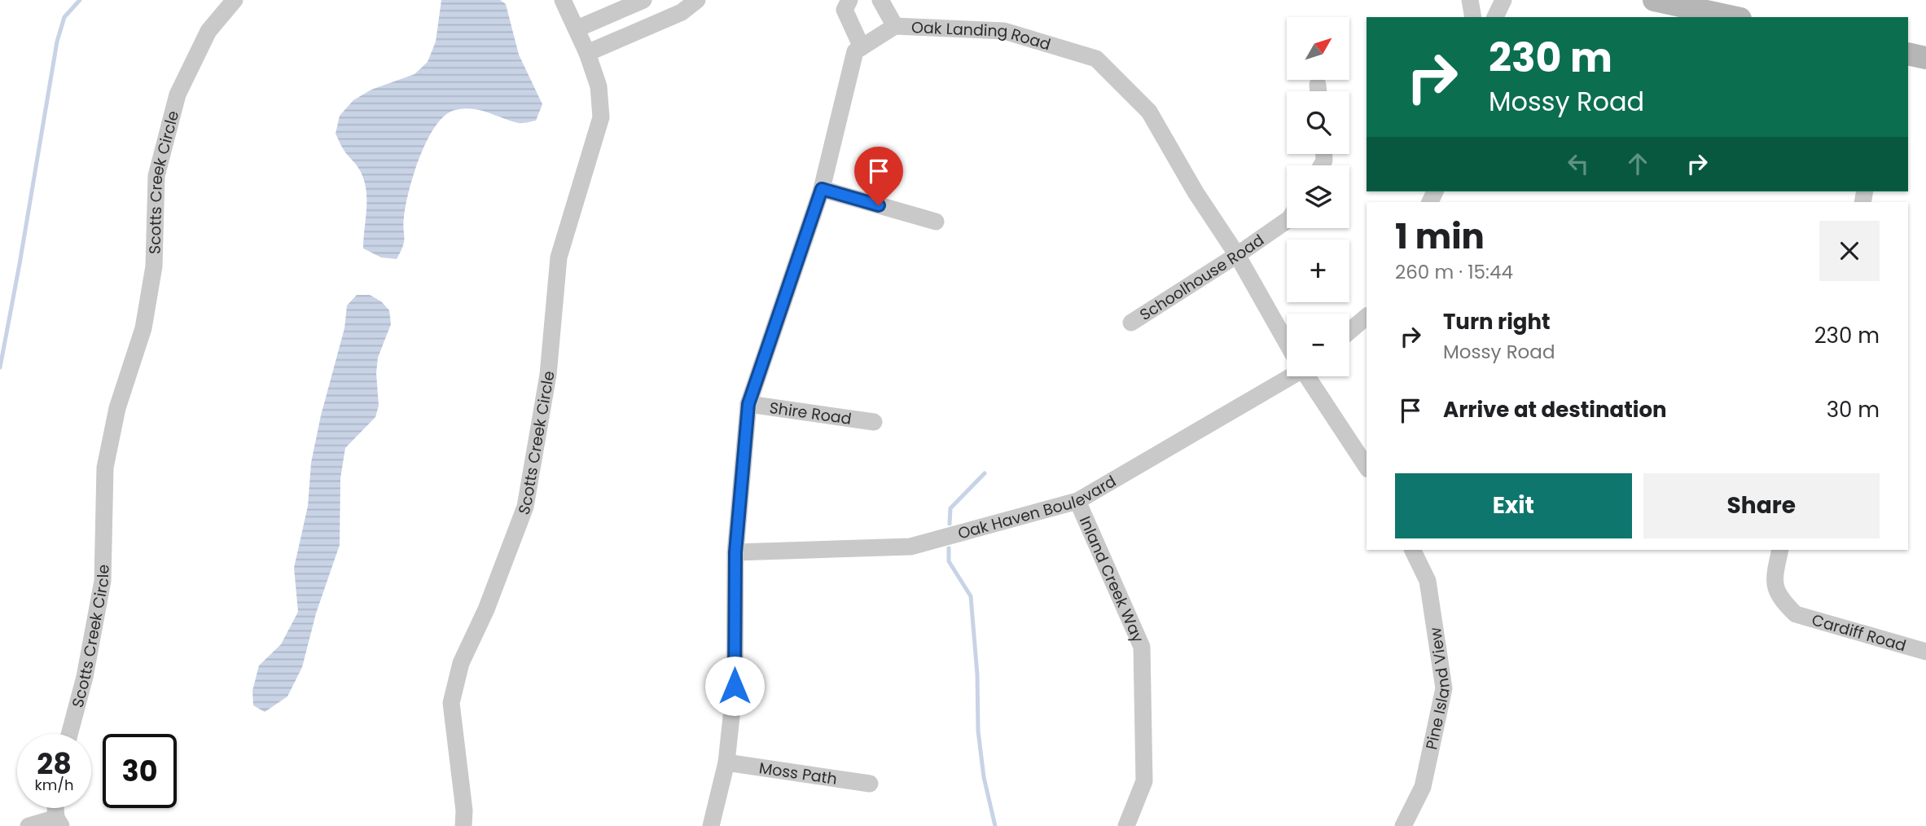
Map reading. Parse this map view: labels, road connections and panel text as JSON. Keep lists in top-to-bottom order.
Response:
{
  "streets": {
    "street": [
      "Oak Landing Road",
      "Scotts Creek Circle",
      "Schoolhouse Road",
      "Shire Road",
      "Oak Haven Boulevard",
      "Inland Creek Way",
      "Cardiff Road",
      "Pine Island View",
      "Moss Path"
    ]
  },
  "crossings": [
    ["Oak Landing Road", "Schoolhouse Road"],
    ["Oak Haven Boulevard", "Inland Creek Way"]
  ],
  "north": "top right",
  "page": {
    "map_buttons": ["+", "−"],
    "turn": ["230 m", "Mossy Road"],
    "heading": ["1 min", "260 m · 15:44"],
    "list": [
      {
        "name": "Turn right",
        "note": "Mossy Road",
        "value": "230 m"
      },
      {
        "name": "Arrive at destination",
        "value": "30 m"
      }
    ],
    "buttons": ["Exit", "Share"],
    "speed": "28 km/h",
    "limit": "30"
  }
}
